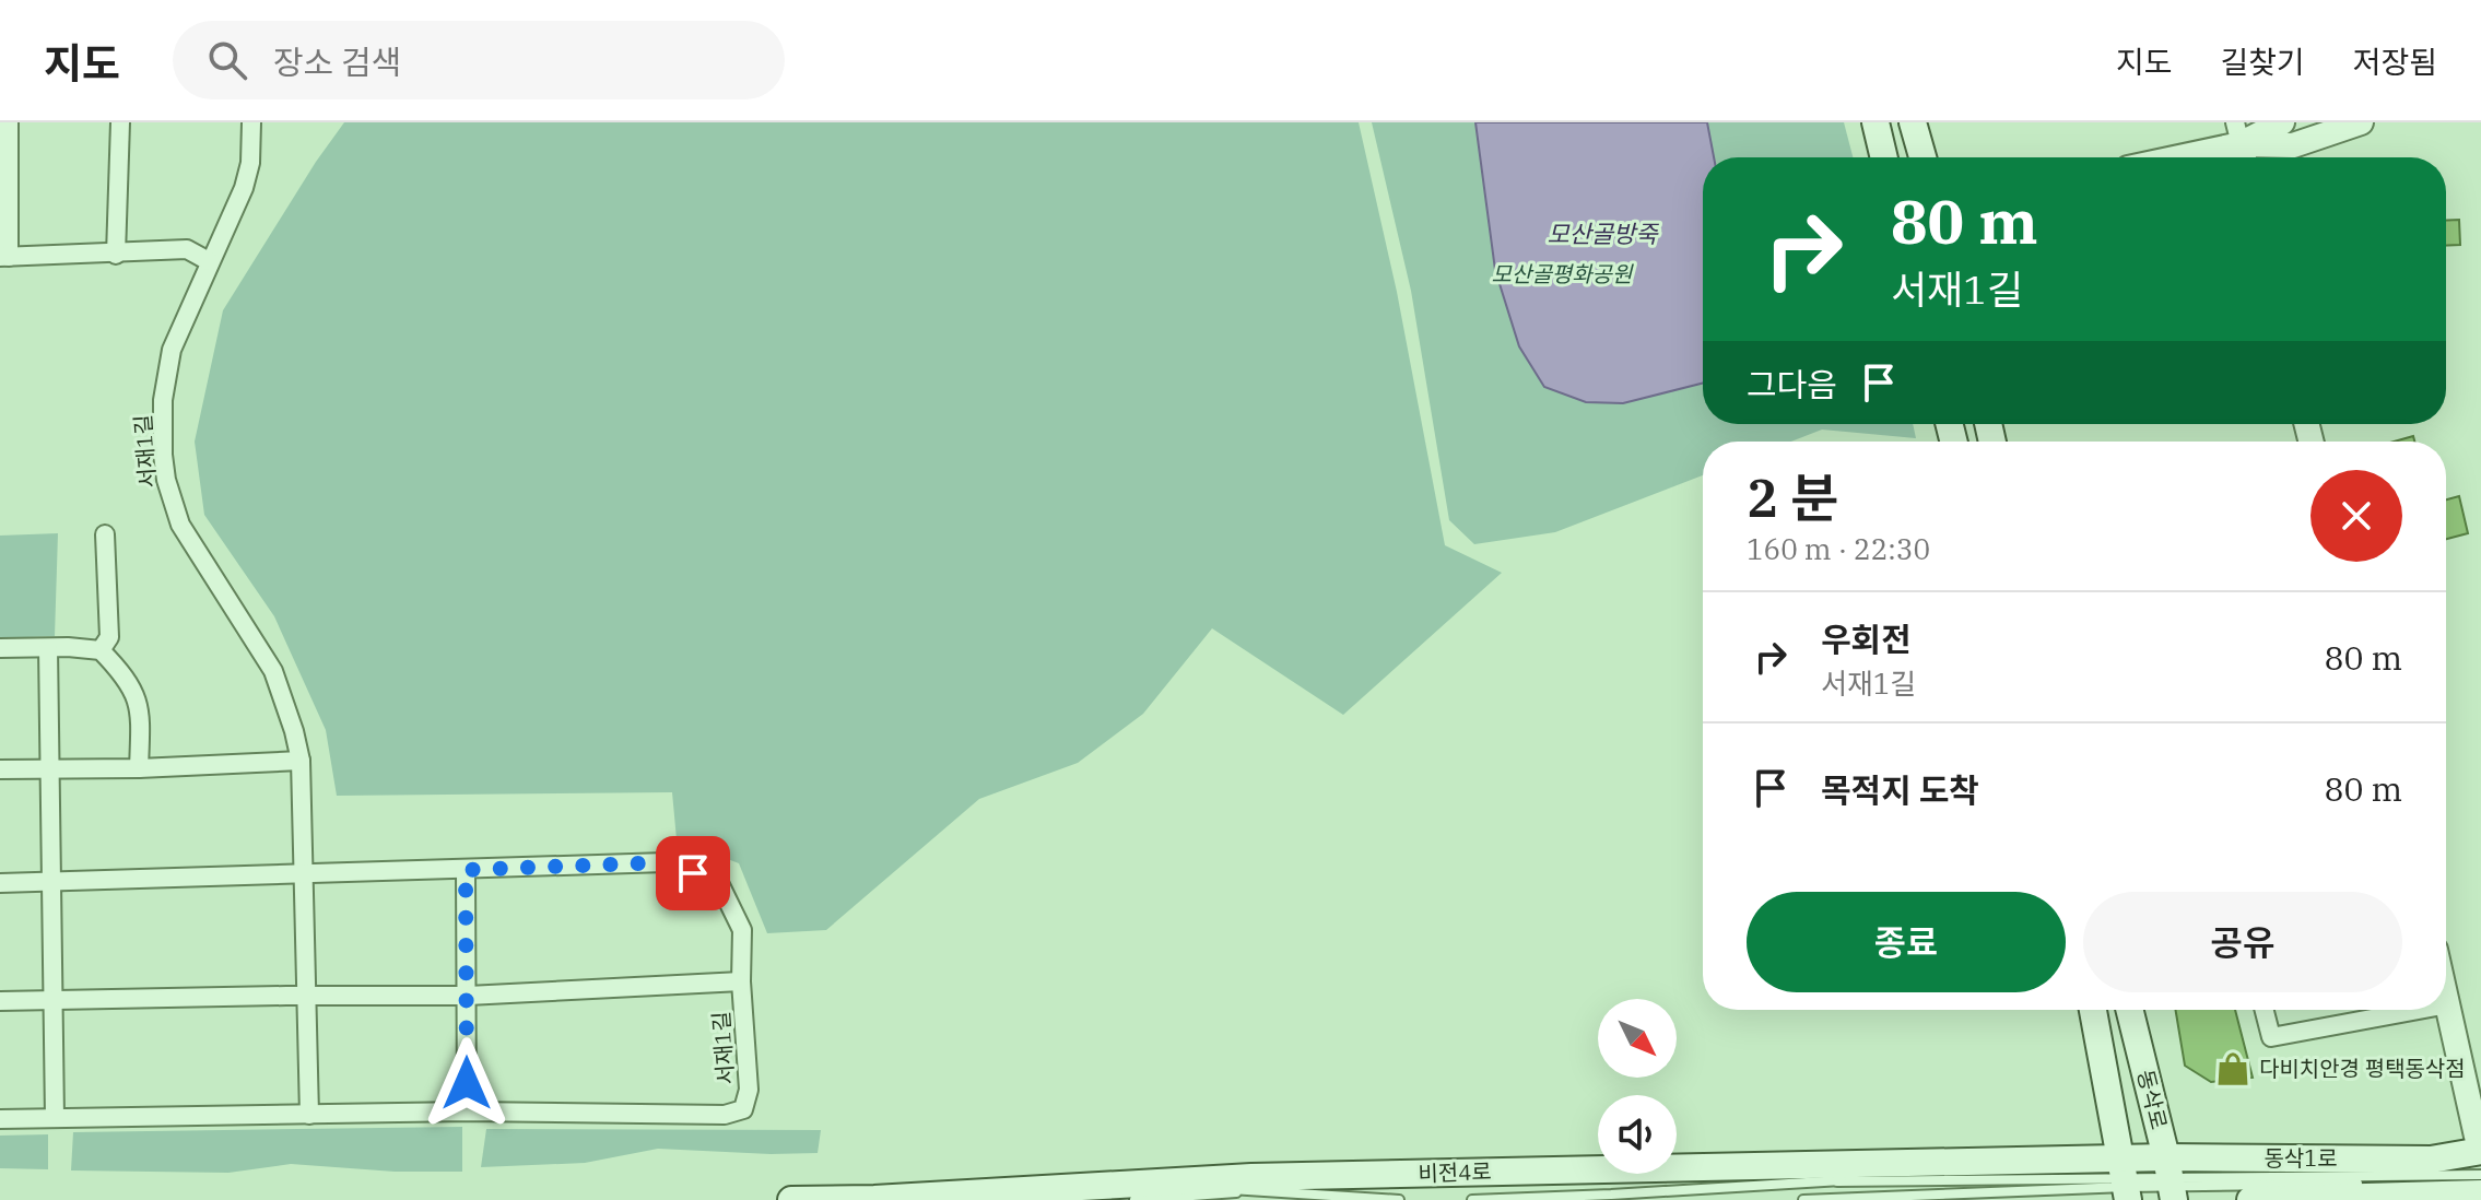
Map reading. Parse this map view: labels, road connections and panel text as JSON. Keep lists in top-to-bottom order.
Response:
{
  "streets": {
    "main road": ["동삭로", "동삭1로", "비전4로"],
    "street": ["서재1길"]
  },
  "crossings": [
    ["동삭로", "동삭1로"],
    ["동삭로", "비전4로"],
    ["동삭1로", "비전4로"]
  ],
  "water": ["모산골방죽"],
  "parks": ["모산골평화공원"],
  "places": {
    "shop": ["다비치안경 평택동삭점"]
  },
  "north": "bottom right",
  "page": {
    "header": "지도",
    "search": "장소 검색",
    "nav": ["지도", "길찾기", "저장됨"],
    "turn": ["80 m", "서재1길"],
    "then": "그다음",
    "heading": ["2 분", "160 m · 22:30"],
    "list": [
      {
        "name": "우회전",
        "note": "서재1길",
        "value": "80 m"
      },
      {
        "name": "목적지 도착",
        "value": "80 m"
      }
    ],
    "buttons": ["종료", "공유"]
  }
}
